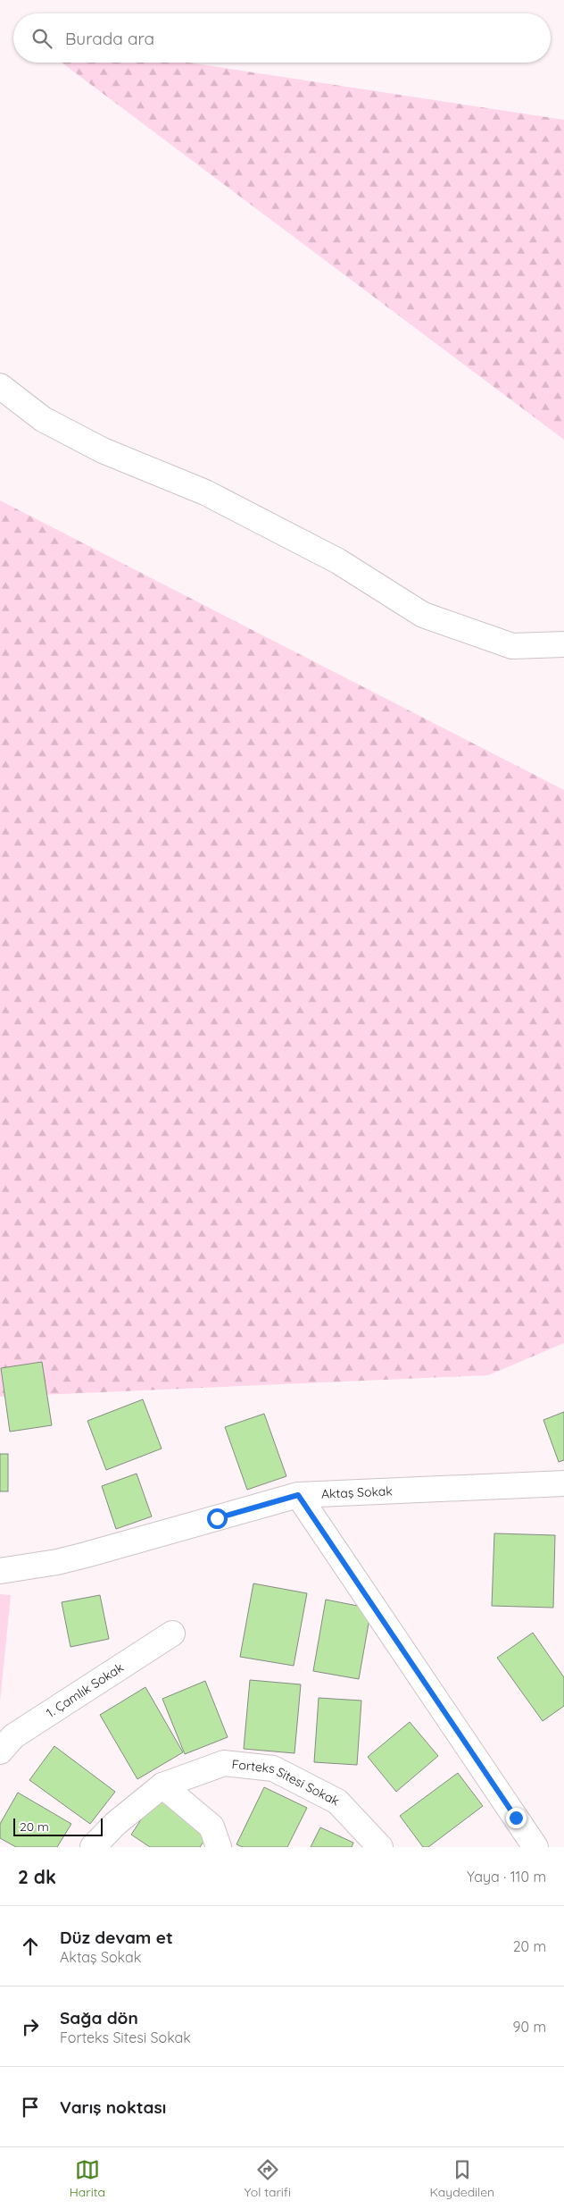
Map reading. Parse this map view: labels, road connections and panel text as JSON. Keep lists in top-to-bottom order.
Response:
{
  "streets": {
    "street": ["Aktaş Sokak", "1. Çamlık Sokak", "Forteks Sitesi Sokak"]
  },
  "scale_bar": "20 m",
  "page": {
    "search": "Burada ara",
    "scale": "20 m",
    "heading": ["2 dk", "Yaya · 110 m"],
    "list": [
      ["Düz devam et", "Aktaş Sokak", "20 m"],
      ["Sağa dön", "Forteks Sitesi Sokak", "90 m"],
      "Varış noktası"
    ],
    "nav": ["Harita", "Yol tarifi", "Kaydedilen"]
  }
}
